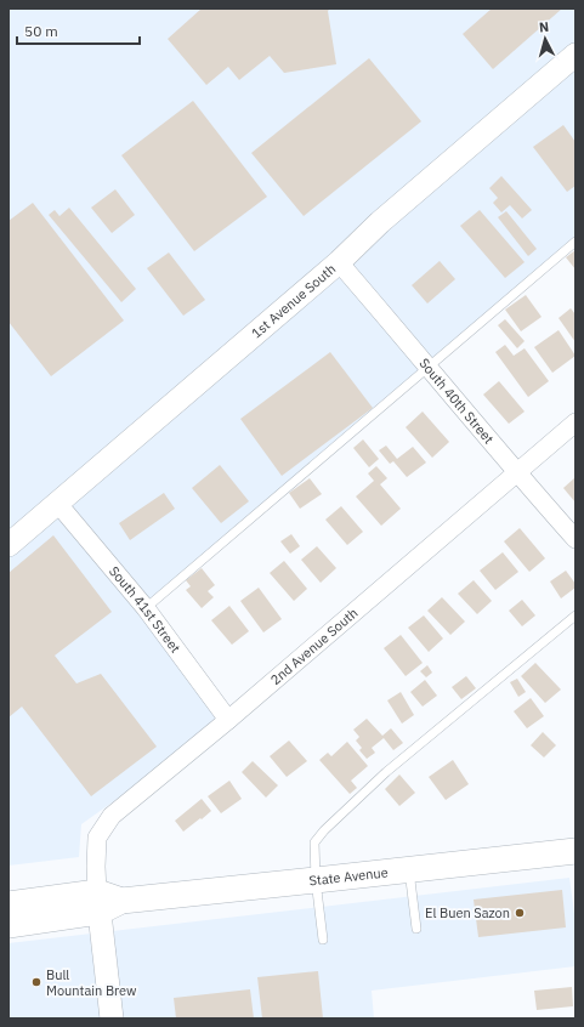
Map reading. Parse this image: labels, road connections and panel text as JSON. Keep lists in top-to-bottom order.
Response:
{
  "streets": {
    "main road": ["State Avenue"],
    "street": [
      "1st Avenue South",
      "South 40th Street",
      "South 41st Street",
      "2nd Avenue South"
    ]
  },
  "crossings": [
    ["1st Avenue South", "South 40th Street"],
    ["1st Avenue South", "South 41st Street"],
    ["South 40th Street", "2nd Avenue South"],
    ["South 41st Street", "2nd Avenue South"],
    ["2nd Avenue South", "State Avenue"]
  ],
  "places": ["El Buen Sazon", "Bull Mountain Brew"],
  "scale_bar": "50 m",
  "north": "top"
}
